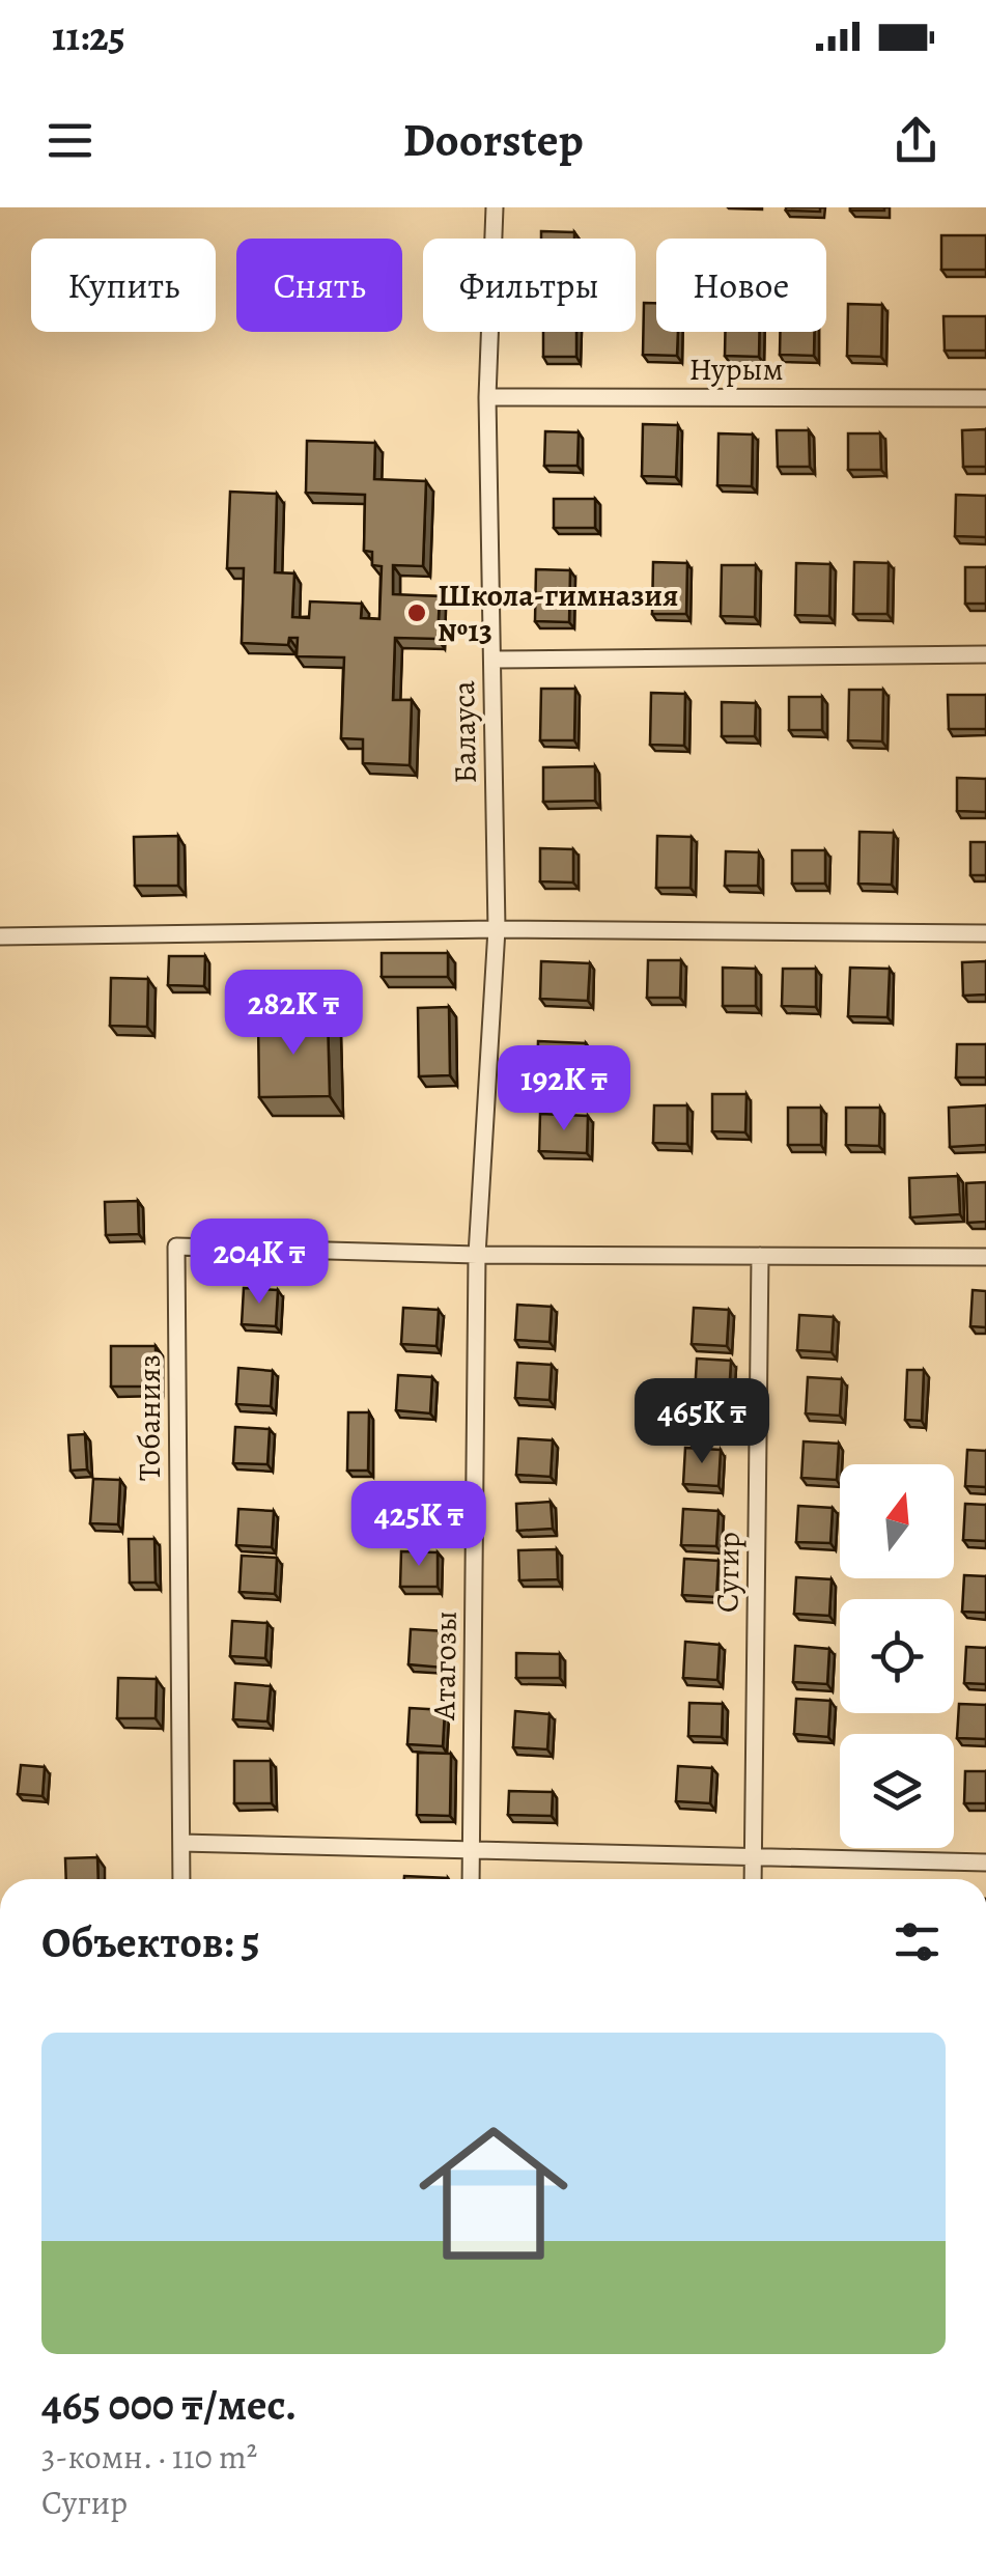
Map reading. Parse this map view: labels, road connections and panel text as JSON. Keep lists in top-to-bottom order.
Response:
{
  "streets": {
    "street": [
      "Нурым",
      "Балауса",
      "Тобанияз",
      "Сугир",
      "Атагозы"
    ]
  },
  "crossings": [
    ["Нурым", "Балауса"],
    ["Балауса", "Тобанияз"],
    ["Балауса", "Атагозы"],
    ["Тобанияз", "Атагозы"]
  ],
  "places": ["Школа-гимназия №13"],
  "north": "top",
  "page": {
    "status": "11:25",
    "header": "Doorstep",
    "chip": [
      "Купить",
      "Снять",
      "Фильтры",
      "Новое"
    ],
    "price": [
      "282K ₸",
      "192K ₸",
      "204K ₸",
      "465K ₸",
      "425K ₸"
    ],
    "heading": "Объектов: 5",
    "list": [
      {
        "name": "465 000 ₸/мес.",
        "note": "3-комн. · 110 m² · Сугир"
      }
    ]
  }
}
